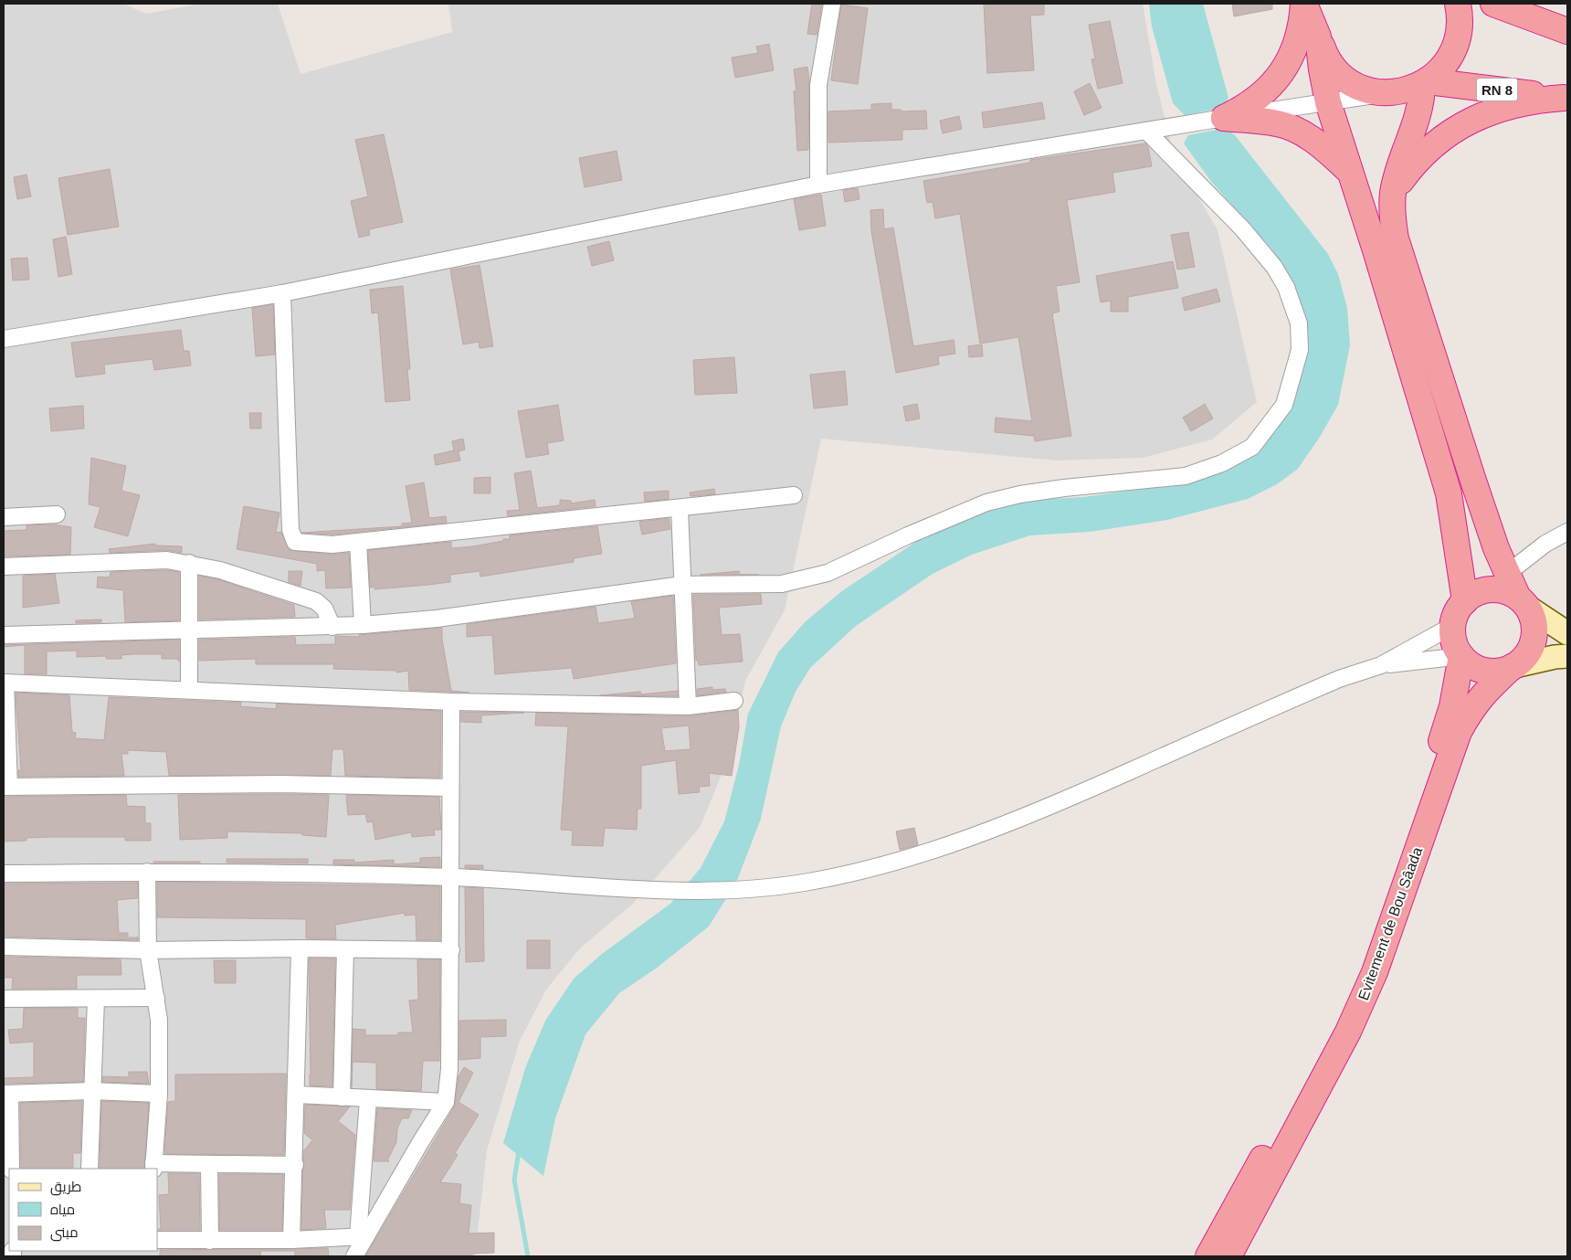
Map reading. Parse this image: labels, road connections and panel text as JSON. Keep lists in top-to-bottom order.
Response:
{
  "streets": {
    "highway": ["RN 8", "Evitement de Bou Sâada"]
  },
  "legend": ["طريق", "مياه", "مبنى"]
}
